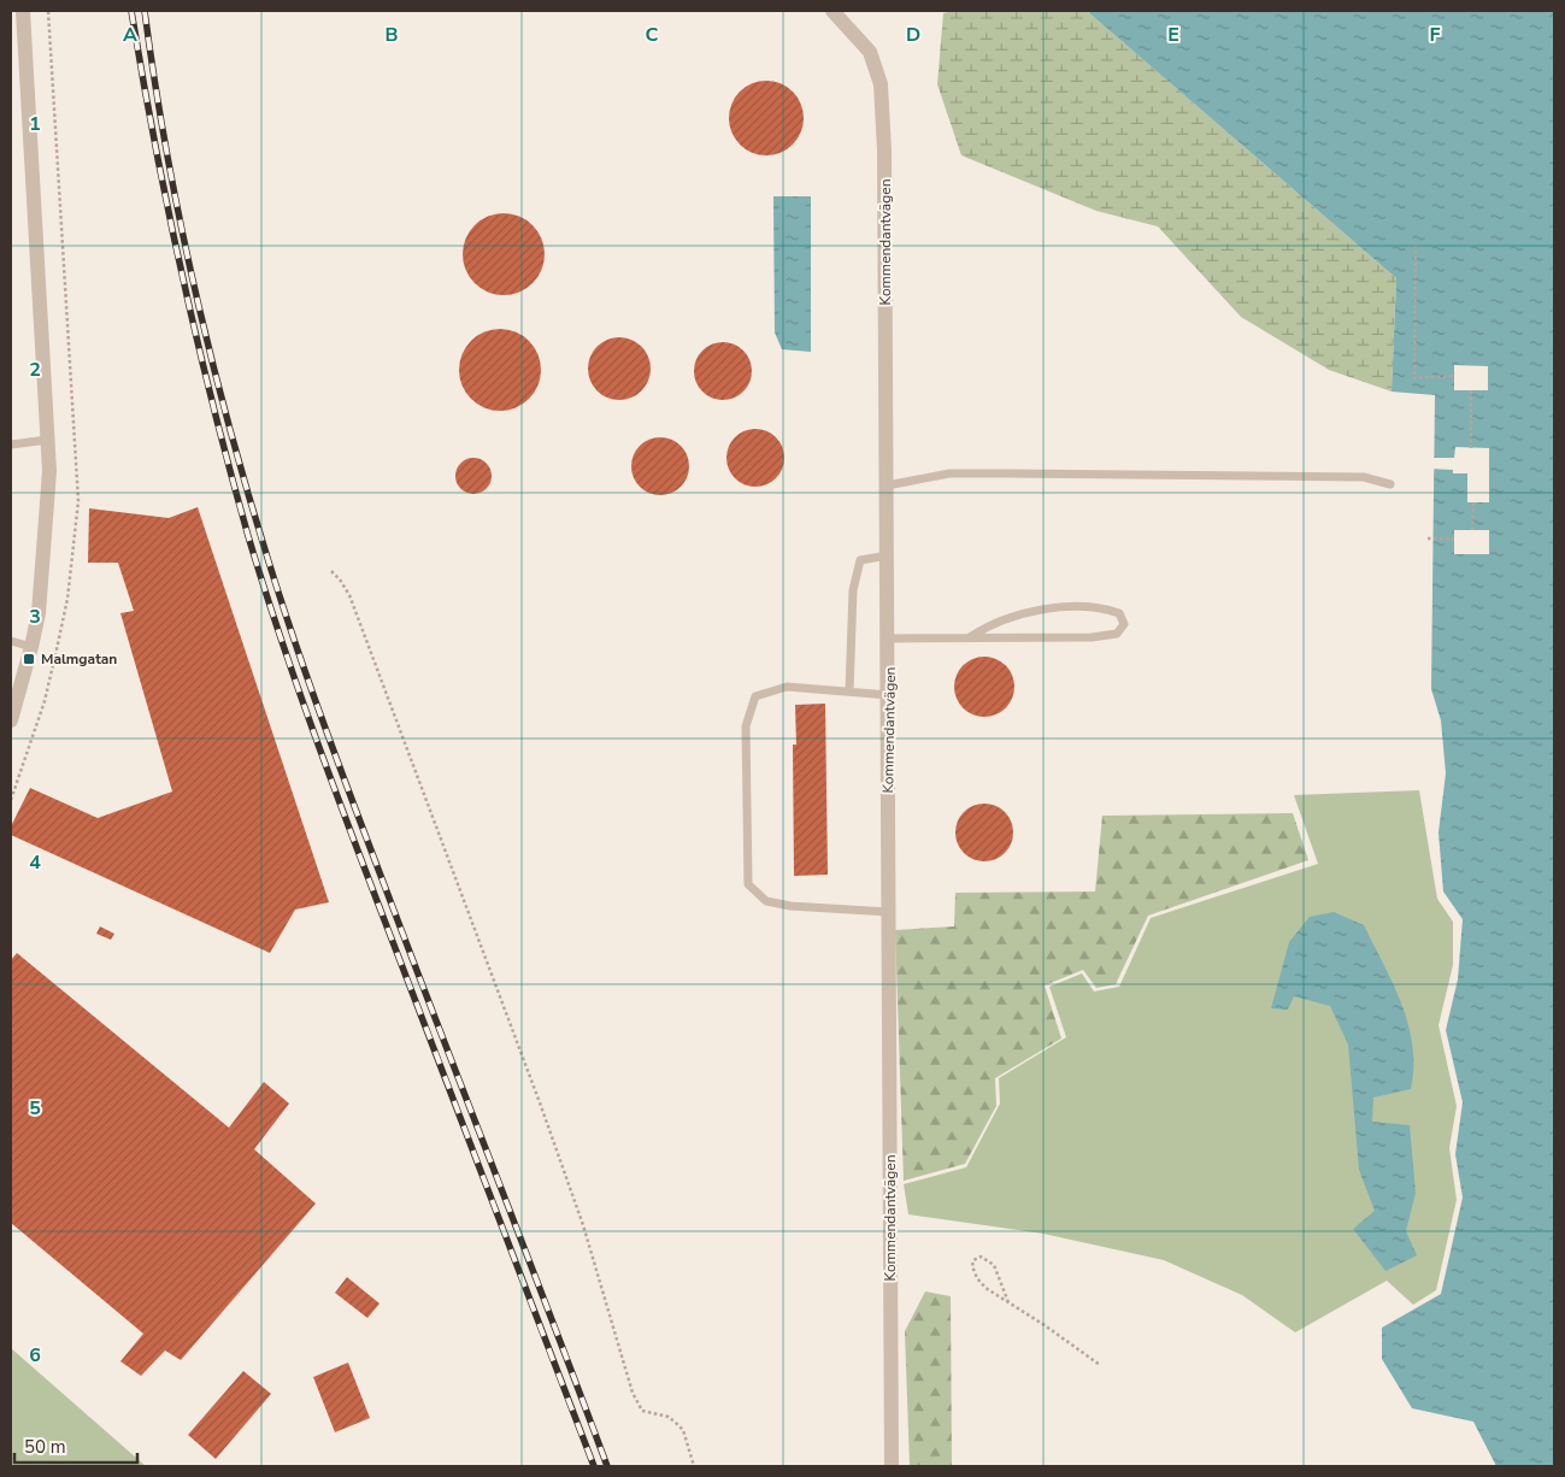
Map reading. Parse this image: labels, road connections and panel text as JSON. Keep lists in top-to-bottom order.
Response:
{
  "streets": {
    "street": ["Kommendantvägen"]
  },
  "places": {
    "transit": ["Malmgatan"]
  },
  "scale_bar": "50 m",
  "grid": {
    "columns": [
      "A",
      "B",
      "C",
      "D",
      "E",
      "F"
    ],
    "rows": [
      "1",
      "2",
      "3",
      "4",
      "5",
      "6"
    ]
  }
}
